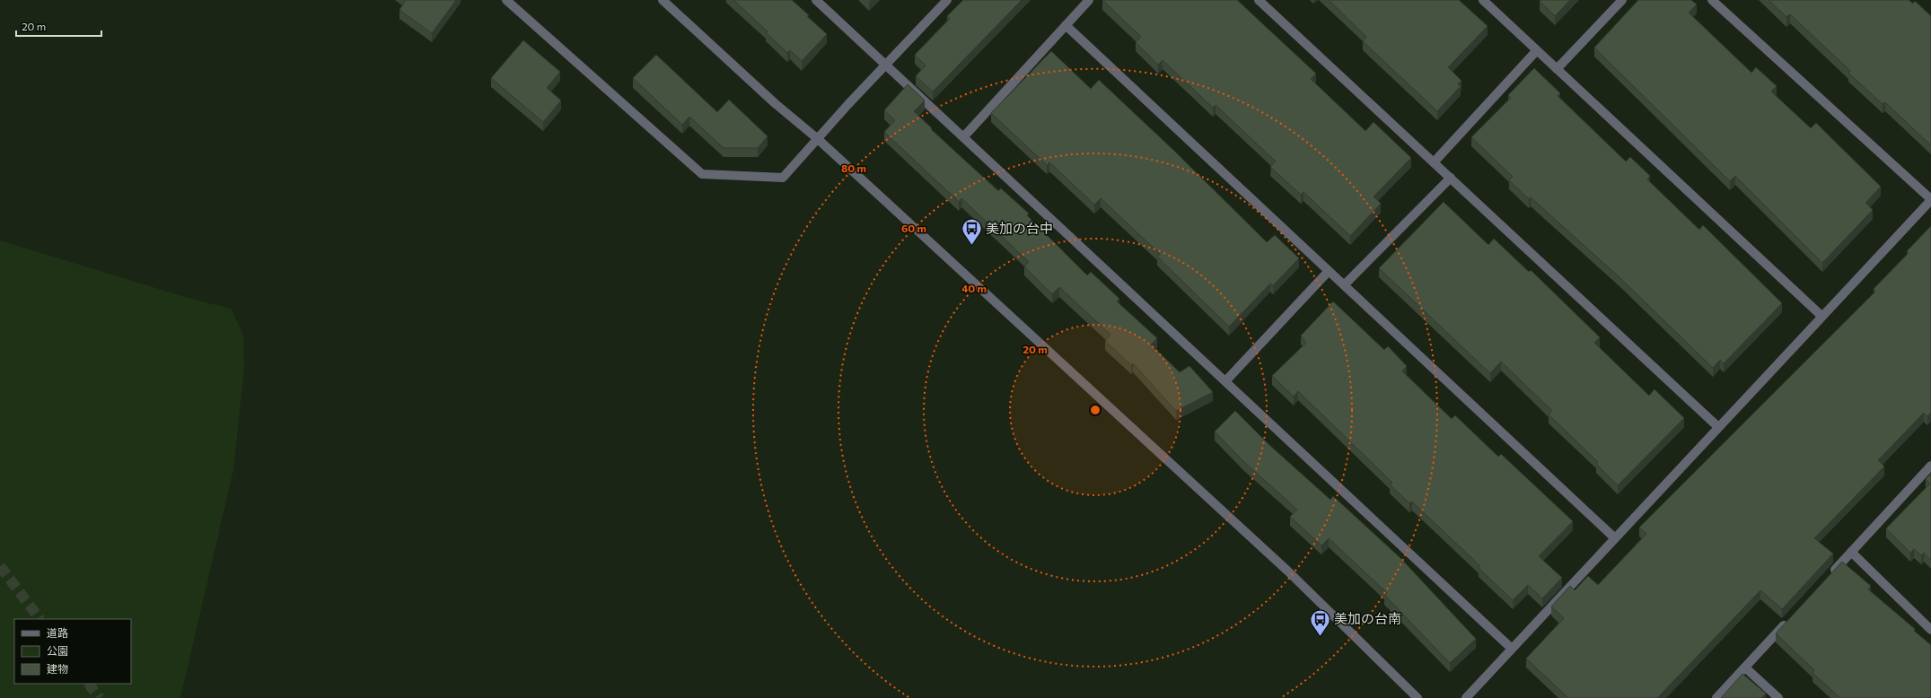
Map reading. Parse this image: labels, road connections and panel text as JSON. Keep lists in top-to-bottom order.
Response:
{
  "places": {
    "bus stop": ["美加の台中", "美加の台南"]
  },
  "legend": ["道路", "公園", "建物"],
  "scale_bar": "20 m",
  "rings": [
    "80 m",
    "60 m",
    "40 m",
    "20 m"
  ]
}
